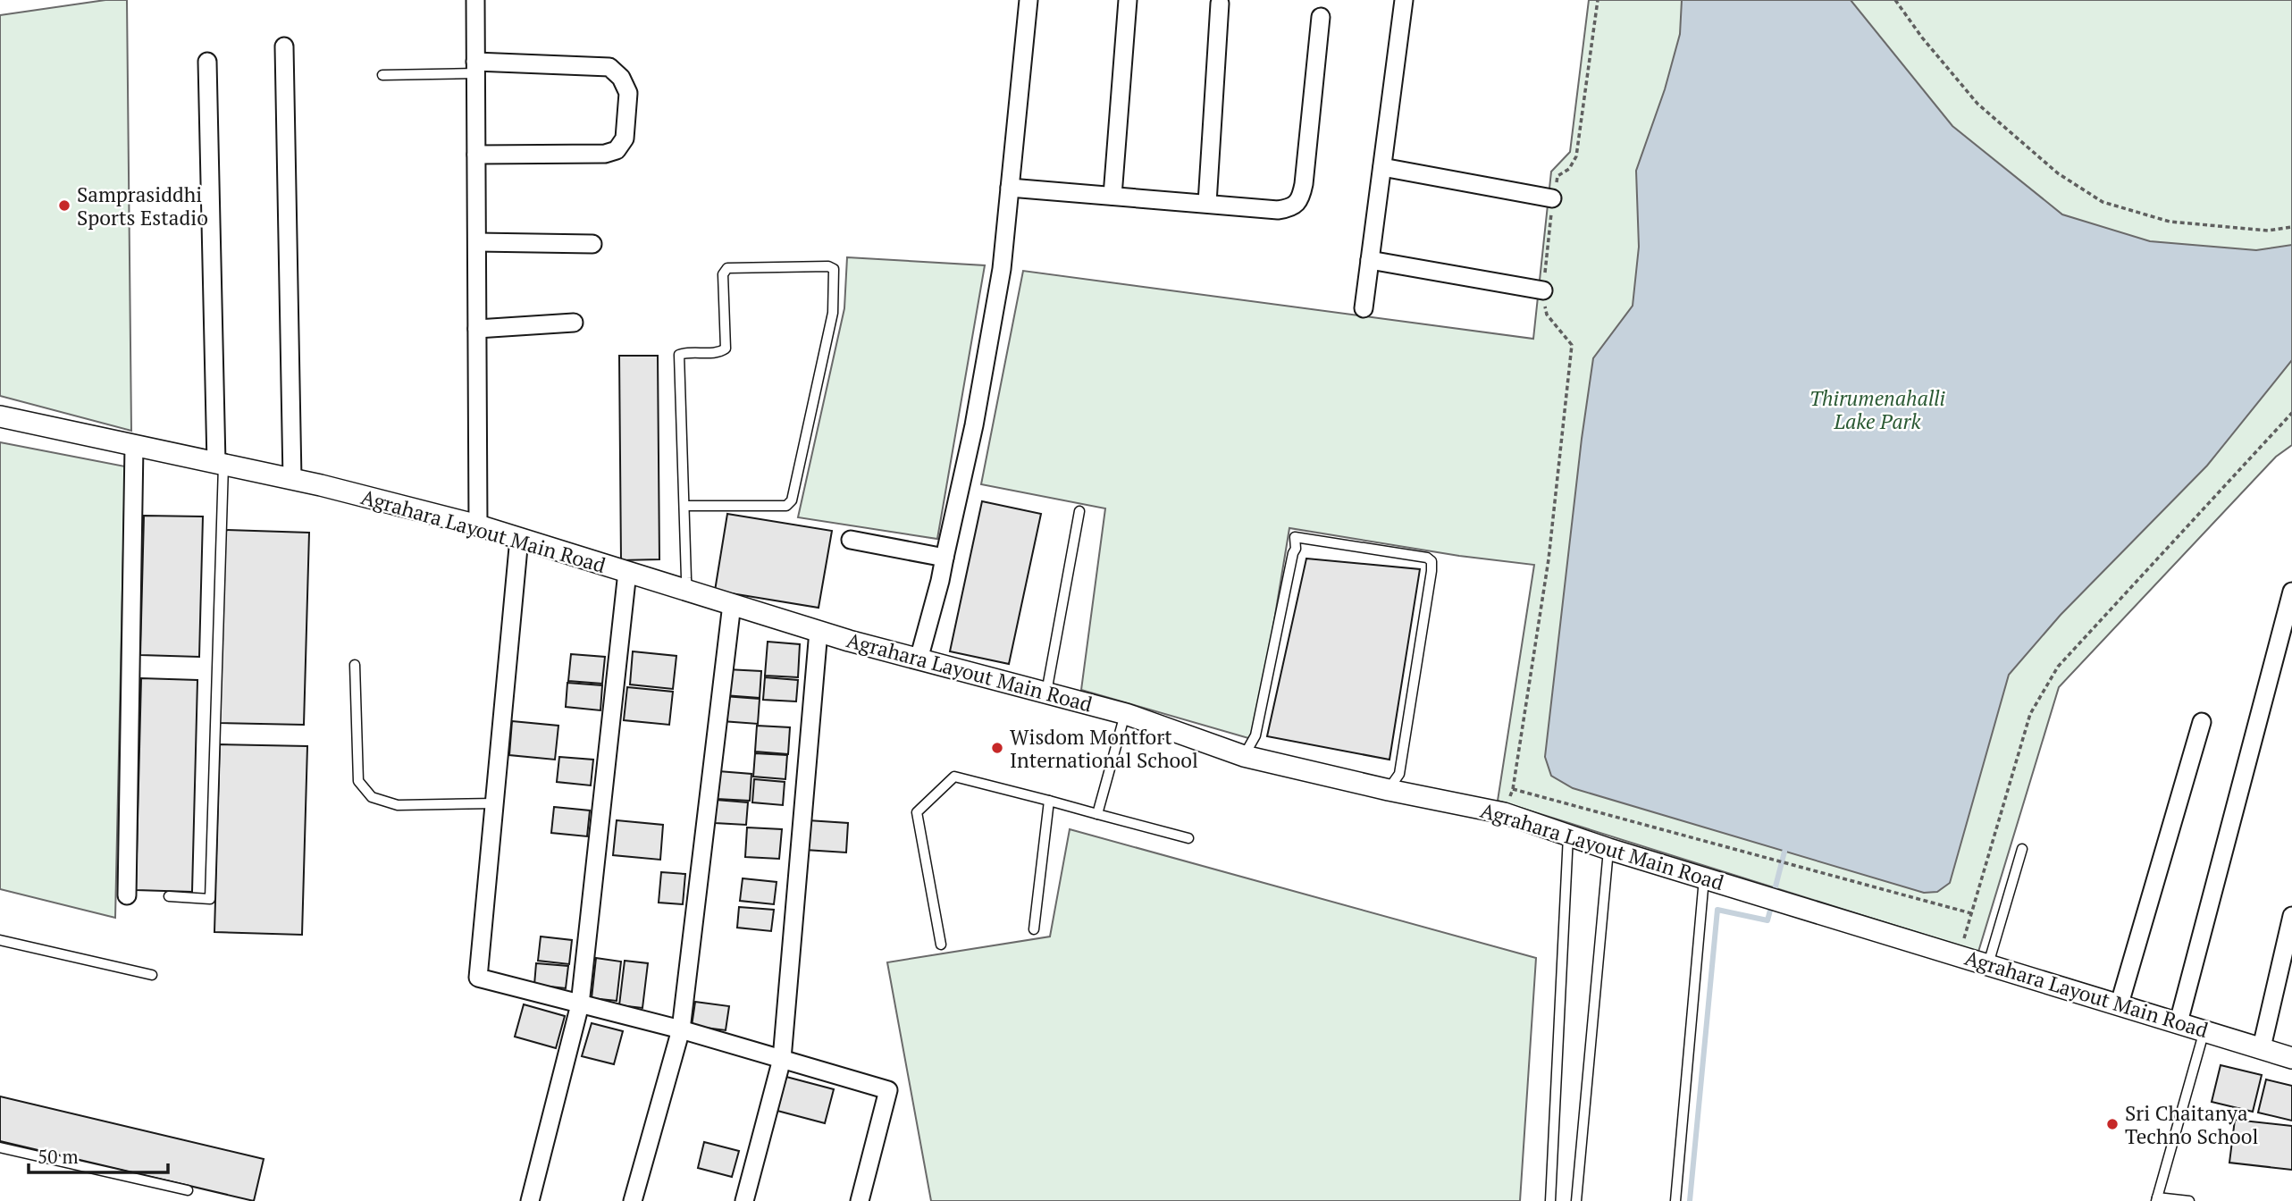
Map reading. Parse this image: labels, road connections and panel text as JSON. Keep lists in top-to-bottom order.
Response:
{
  "streets": {
    "street": ["Agrahara Layout Main Road"]
  },
  "parks": ["Thirumenahalli Lake Park"],
  "places": ["Samprasiddhi Sports Estadio", "Wisdom Montfort International School", "Sri Chaitanya Techno School"],
  "scale_bar": "50 m"
}
